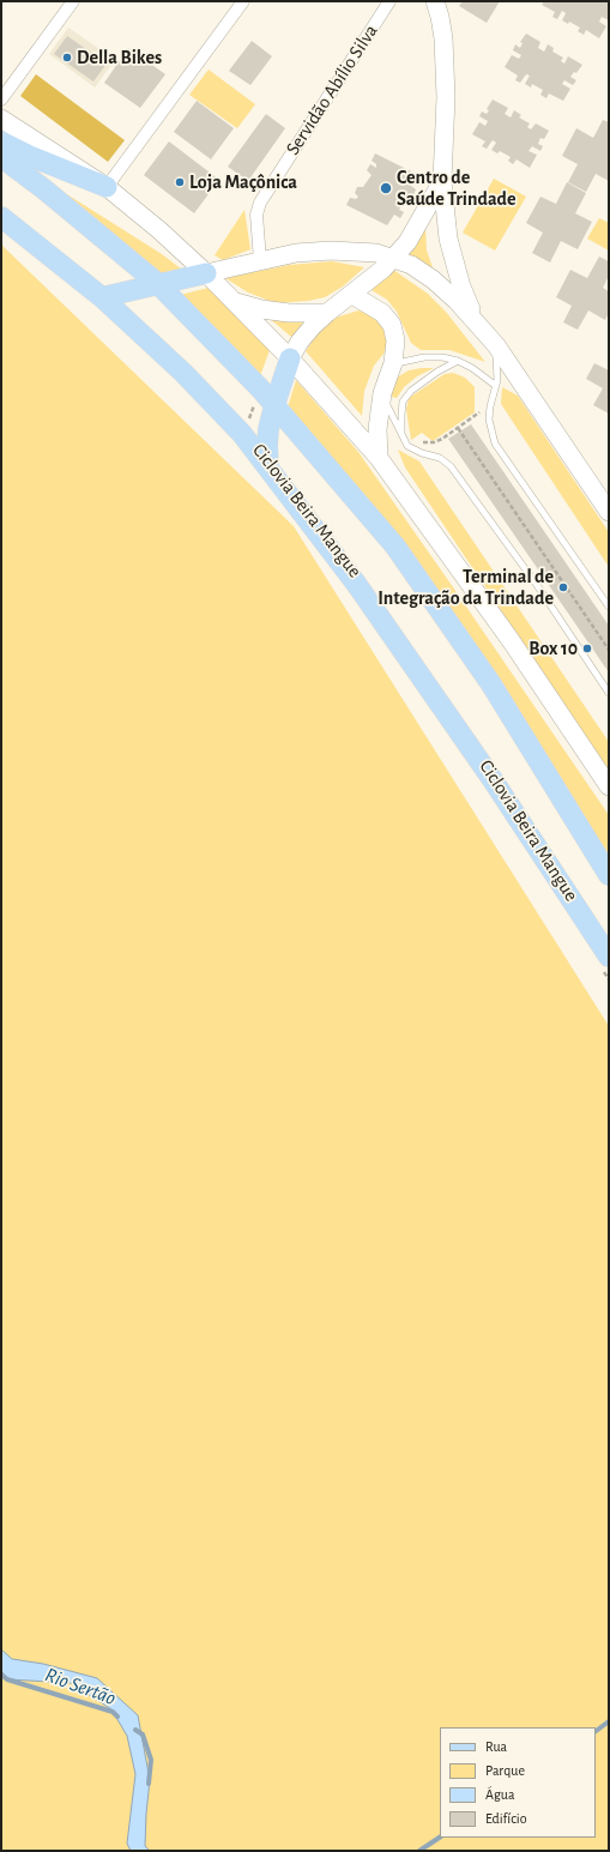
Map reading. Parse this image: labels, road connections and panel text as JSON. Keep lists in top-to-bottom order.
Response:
{
  "streets": {
    "street": ["Servidão Abílio Silva"]
  },
  "water": ["Rio Sertão"],
  "places": [
    "Della Bikes",
    "Loja Maçônica",
    "Centro de Saúde Trindade",
    "Terminal de Integração da Trindade",
    "Box 10"
  ],
  "legend": [
    "Rua",
    "Parque",
    "Água",
    "Edifício"
  ]
}
